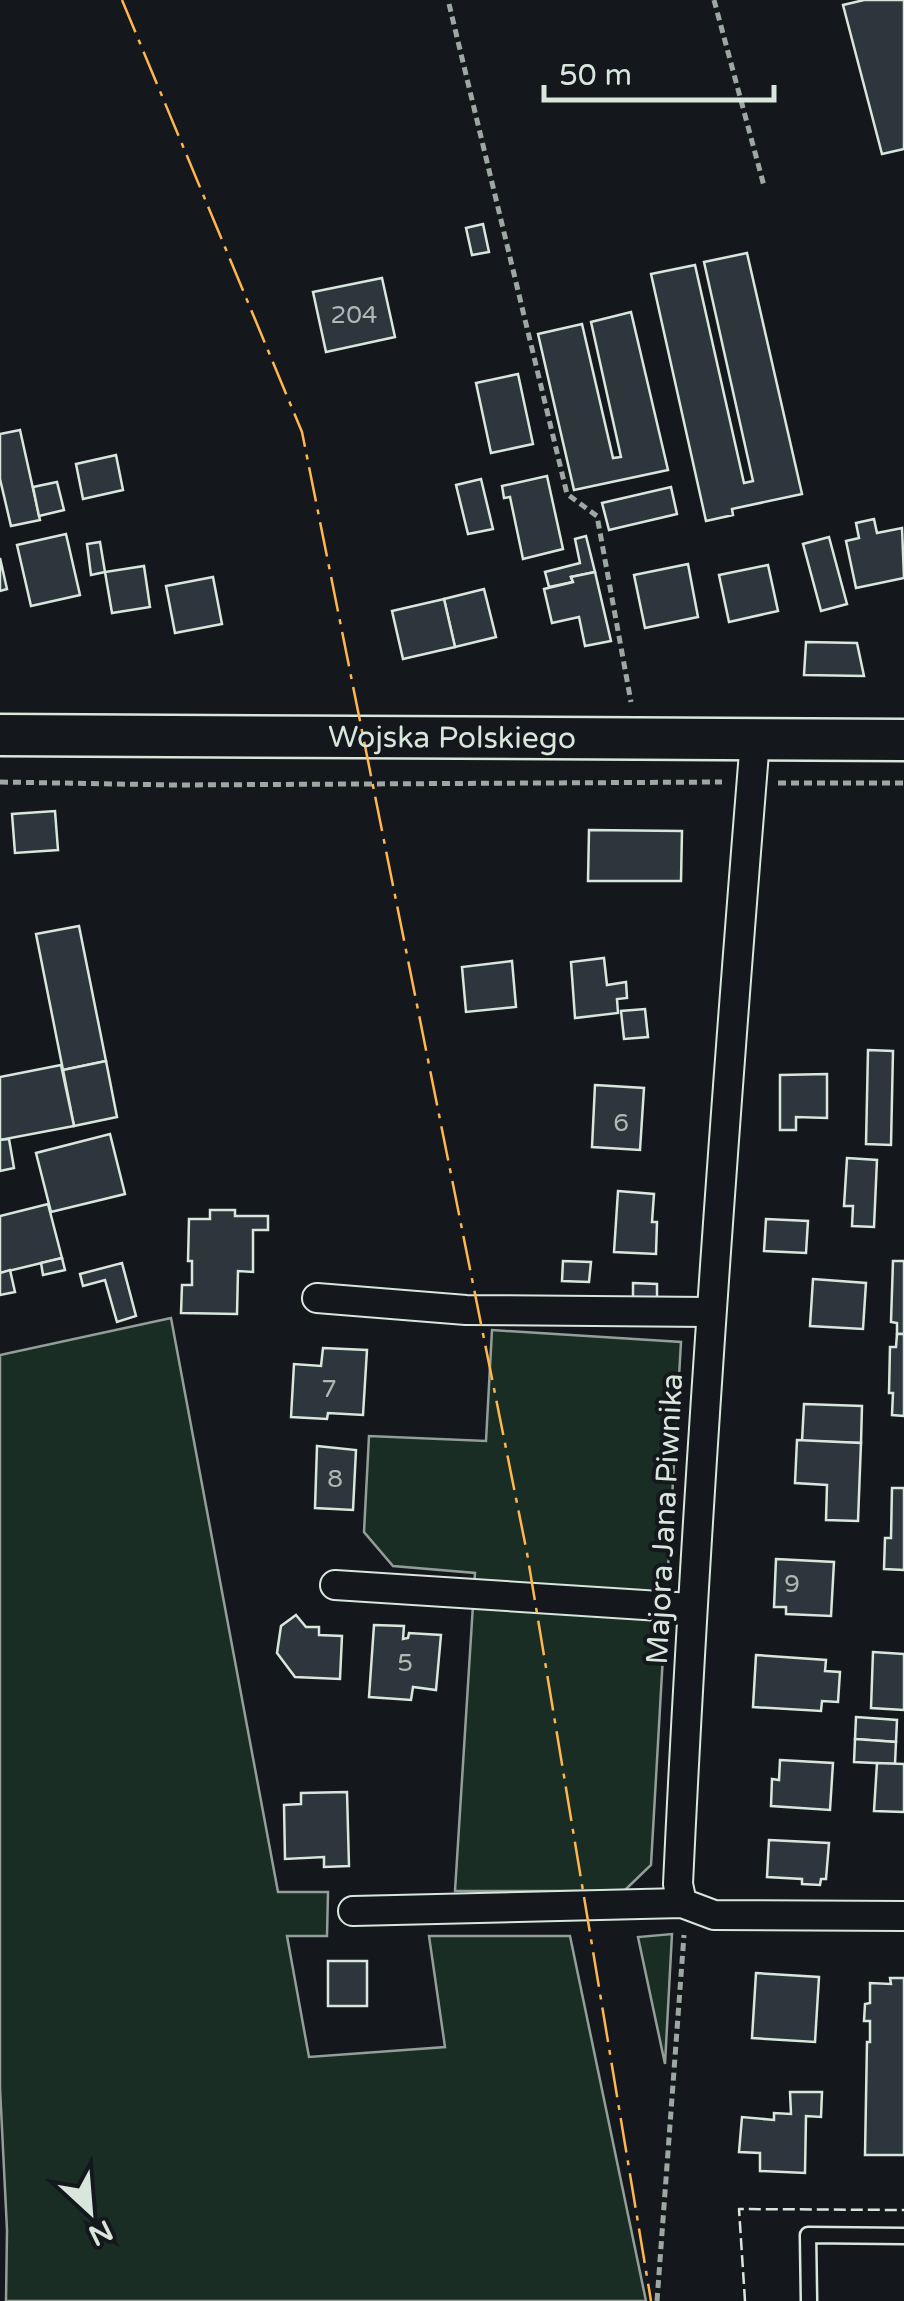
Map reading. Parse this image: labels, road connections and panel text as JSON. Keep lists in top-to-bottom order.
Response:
{
  "streets": {
    "main road": ["Wojska Polskiego"],
    "street": ["Majora Jana Piwnika"]
  },
  "crossings": [
    ["Wojska Polskiego", "Majora Jana Piwnika"]
  ],
  "house_numbers": [
    "204",
    "6",
    "7",
    "8",
    "9",
    "5"
  ],
  "scale_bar": "50 m",
  "north": "bottom right"
}
